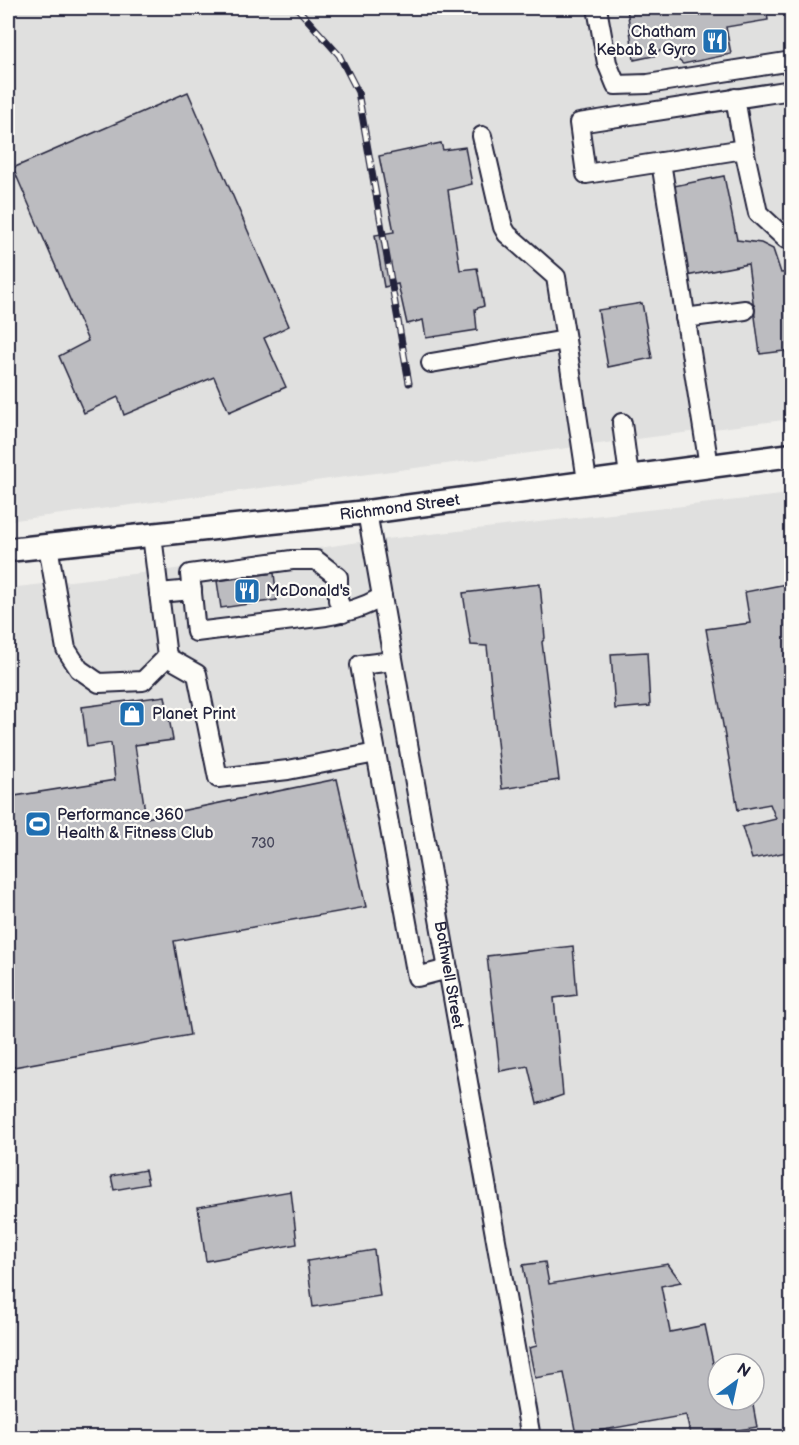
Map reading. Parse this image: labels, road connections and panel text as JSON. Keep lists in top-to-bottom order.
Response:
{
  "streets": {
    "main road": ["Richmond Street"],
    "street": ["Bothwell Street"]
  },
  "crossings": [
    ["Richmond Street", "Bothwell Street"]
  ],
  "places": {
    "restaurant": ["Chatham Kebab & Gyro", "McDonald's"],
    "shop": ["Planet Print"],
    "sports": ["Performance 360 Health & Fitness Club"]
  },
  "house_numbers": ["730"],
  "north": "top right"
}
